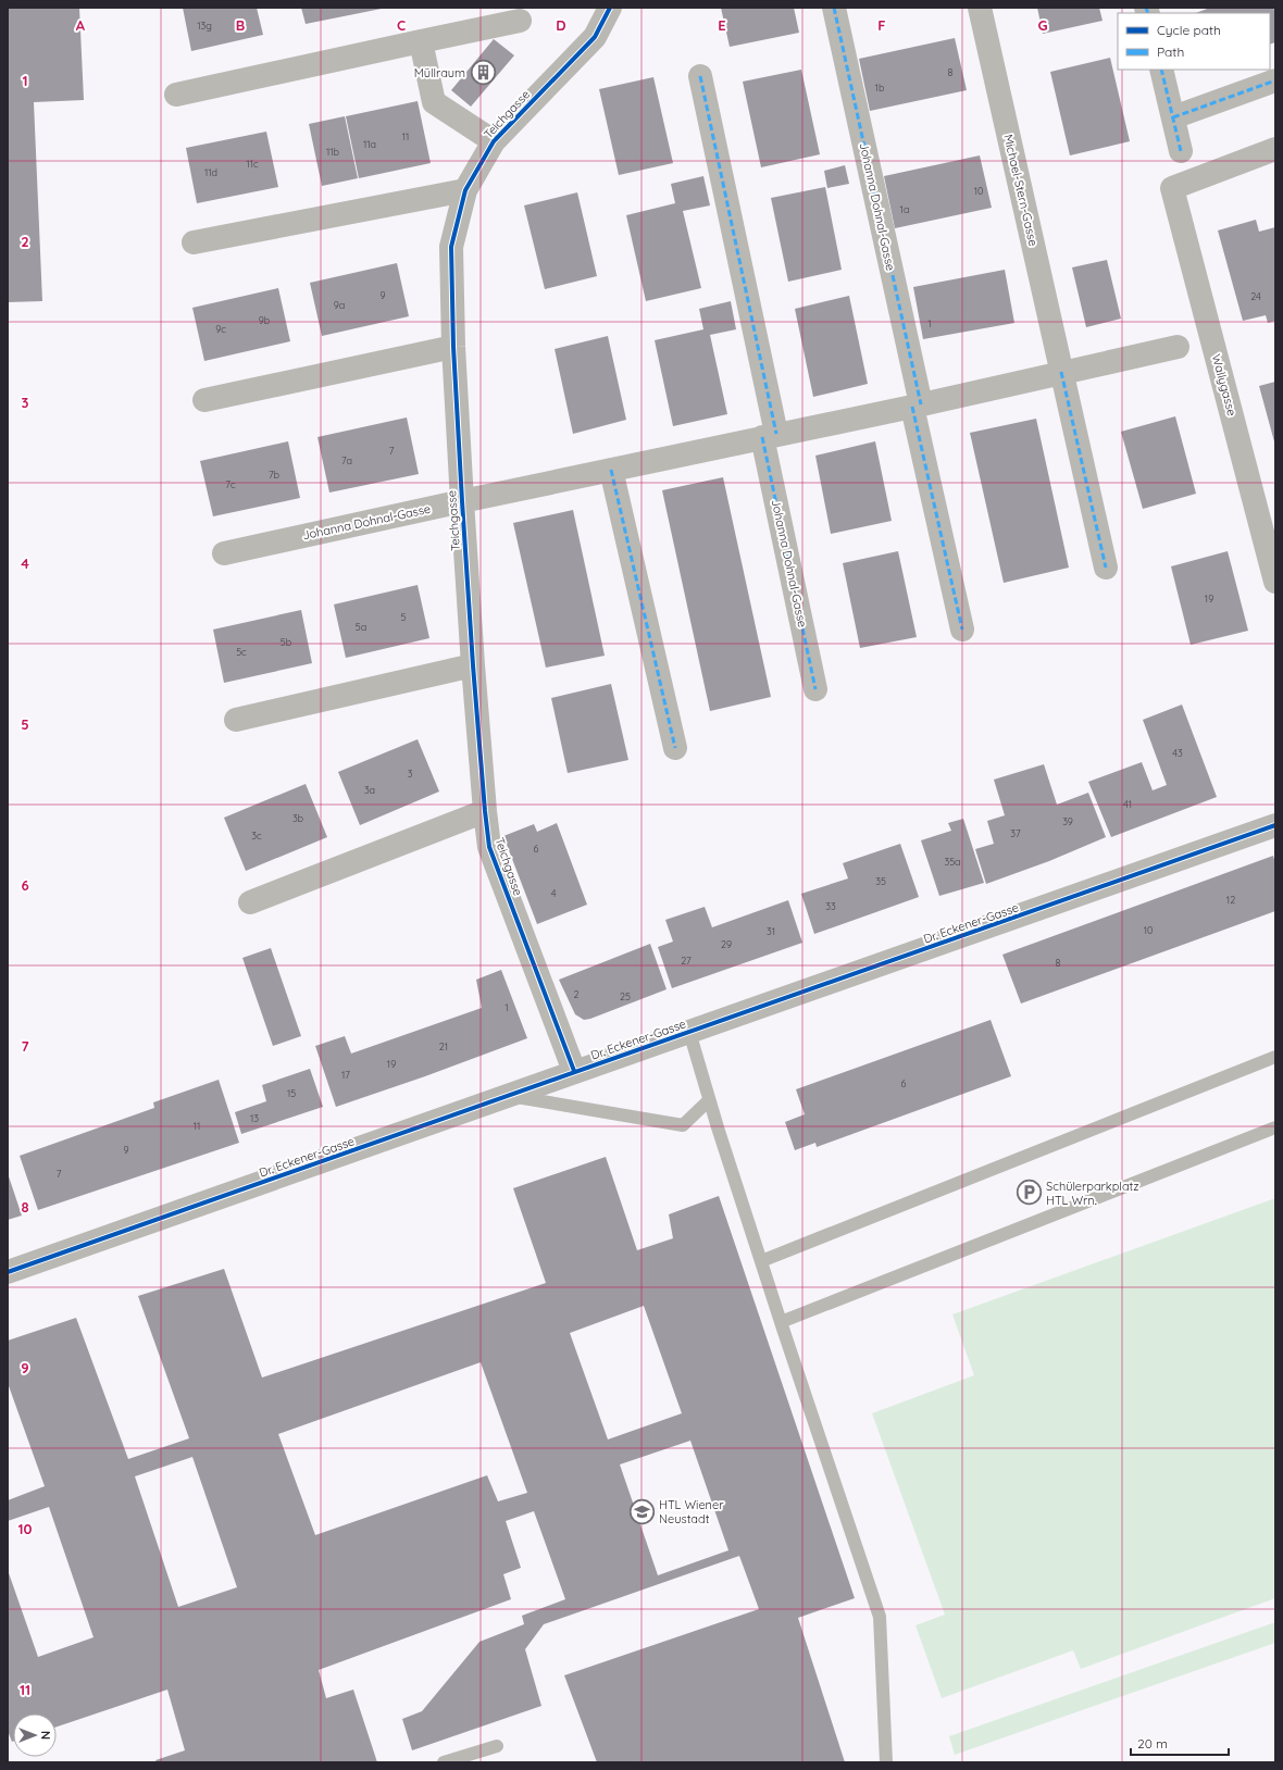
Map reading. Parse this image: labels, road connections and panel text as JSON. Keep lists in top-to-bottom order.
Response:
{
  "streets": {
    "street": [
      "Teichgasse",
      "Michael-Stern-Gasse",
      "Johanna Dohnal-Gasse",
      "Wallygasse",
      "Dr. Eckener-Gasse"
    ]
  },
  "crossings": [
    ["Teichgasse", "Johanna Dohnal-Gasse"],
    ["Teichgasse", "Dr. Eckener-Gasse"],
    ["Michael-Stern-Gasse", "Johanna Dohnal-Gasse"]
  ],
  "places": {
    "building": ["Müllraum"],
    "parking": ["Schülerparkplatz HTL Wrn."],
    "school or university": ["HTL Wiener Neustadt"]
  },
  "house_numbers": [
    "13g",
    "8",
    "1b",
    "11",
    "11a",
    "11b",
    "11c",
    "11d",
    "10",
    "1a",
    "9",
    "24",
    "9a",
    "9b",
    "1",
    "9c",
    "7",
    "7a",
    "7b",
    "7c",
    "19",
    "5",
    "5a",
    "5b",
    "5c",
    "43",
    "3",
    "3a",
    "41",
    "3b",
    "39",
    "37",
    "3c",
    "6",
    "35a",
    "35",
    "4",
    "12",
    "33",
    "10",
    "31",
    "29",
    "27",
    "8",
    "2",
    "25",
    "1",
    "21",
    "19",
    "17",
    "6",
    "15",
    "13",
    "11",
    "9",
    "7"
  ],
  "legend": ["Cycle path", "Path"],
  "scale_bar": "20 m",
  "north": "right",
  "grid": {
    "columns": [
      "A",
      "B",
      "C",
      "D",
      "E",
      "F",
      "G"
    ],
    "rows": [
      "1",
      "2",
      "3",
      "4",
      "5",
      "6",
      "7",
      "8",
      "9",
      "10",
      "11"
    ]
  }
}
